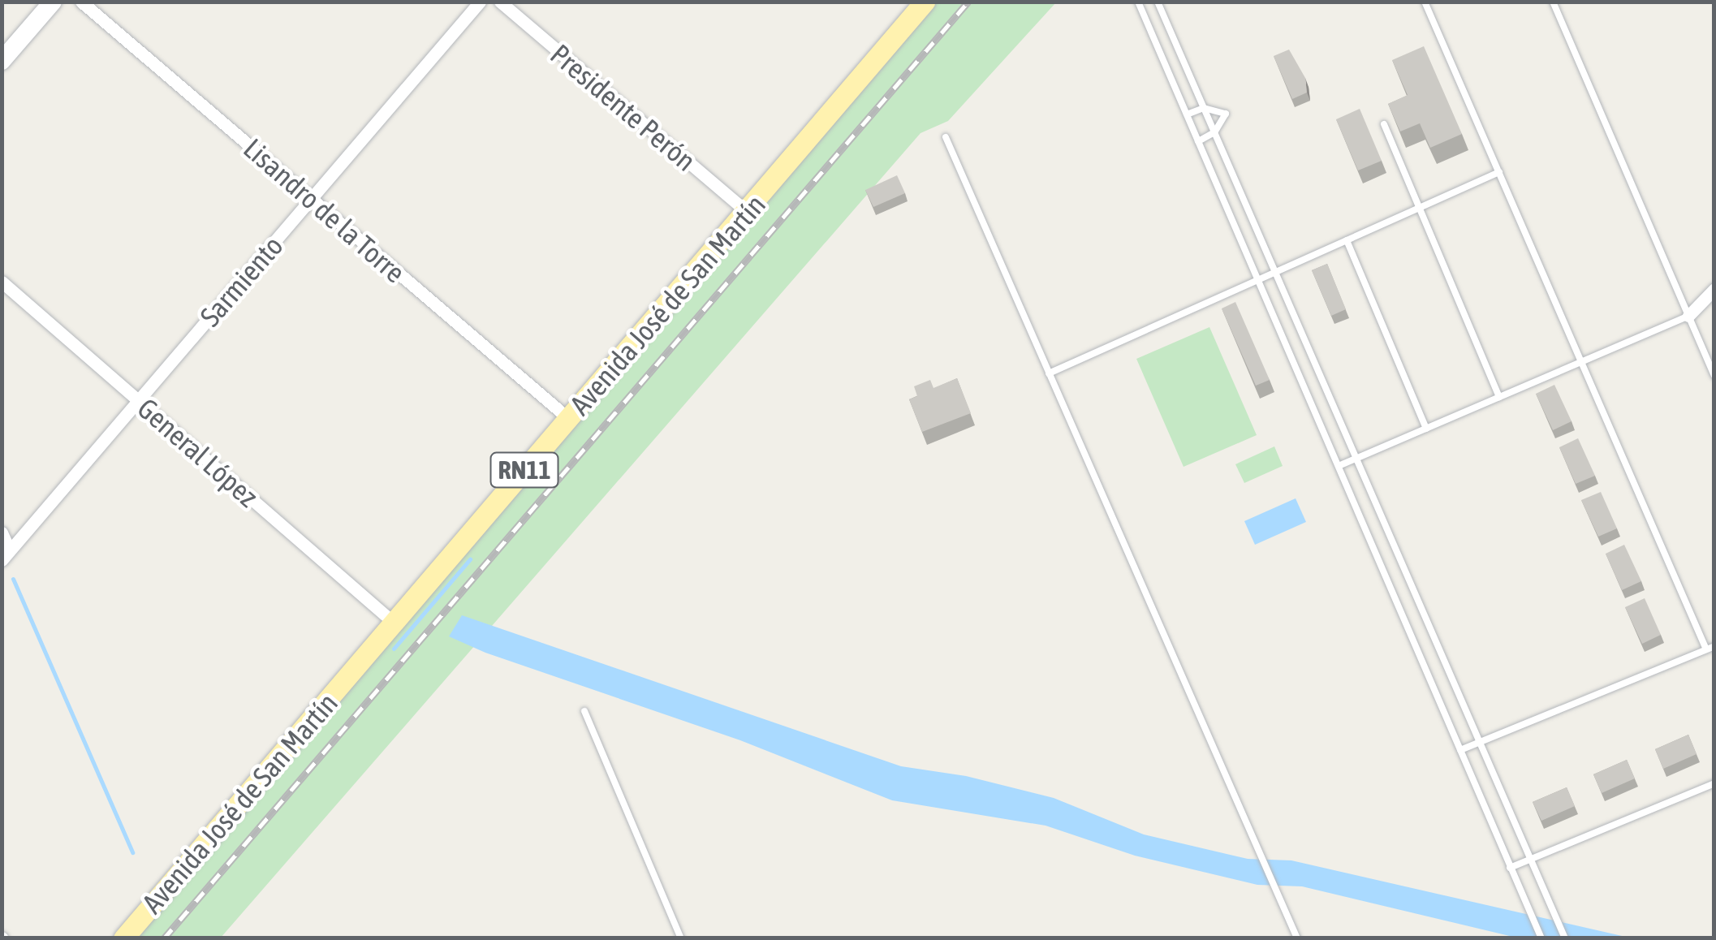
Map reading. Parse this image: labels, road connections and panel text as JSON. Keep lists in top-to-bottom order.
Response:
{
  "streets": {
    "main road": ["Avenida José de San Martín", "RN11"],
    "street": [
      "Presidente Perón",
      "Lisandro de la Torre",
      "Sarmiento",
      "General López"
    ]
  },
  "crossings": [
    ["Presidente Perón", "Avenida José de San Martín"],
    ["Lisandro de la Torre", "Sarmiento"],
    ["Lisandro de la Torre", "Avenida José de San Martín"],
    ["Sarmiento", "General López"],
    ["Avenida José de San Martín", "General López"]
  ]
}
